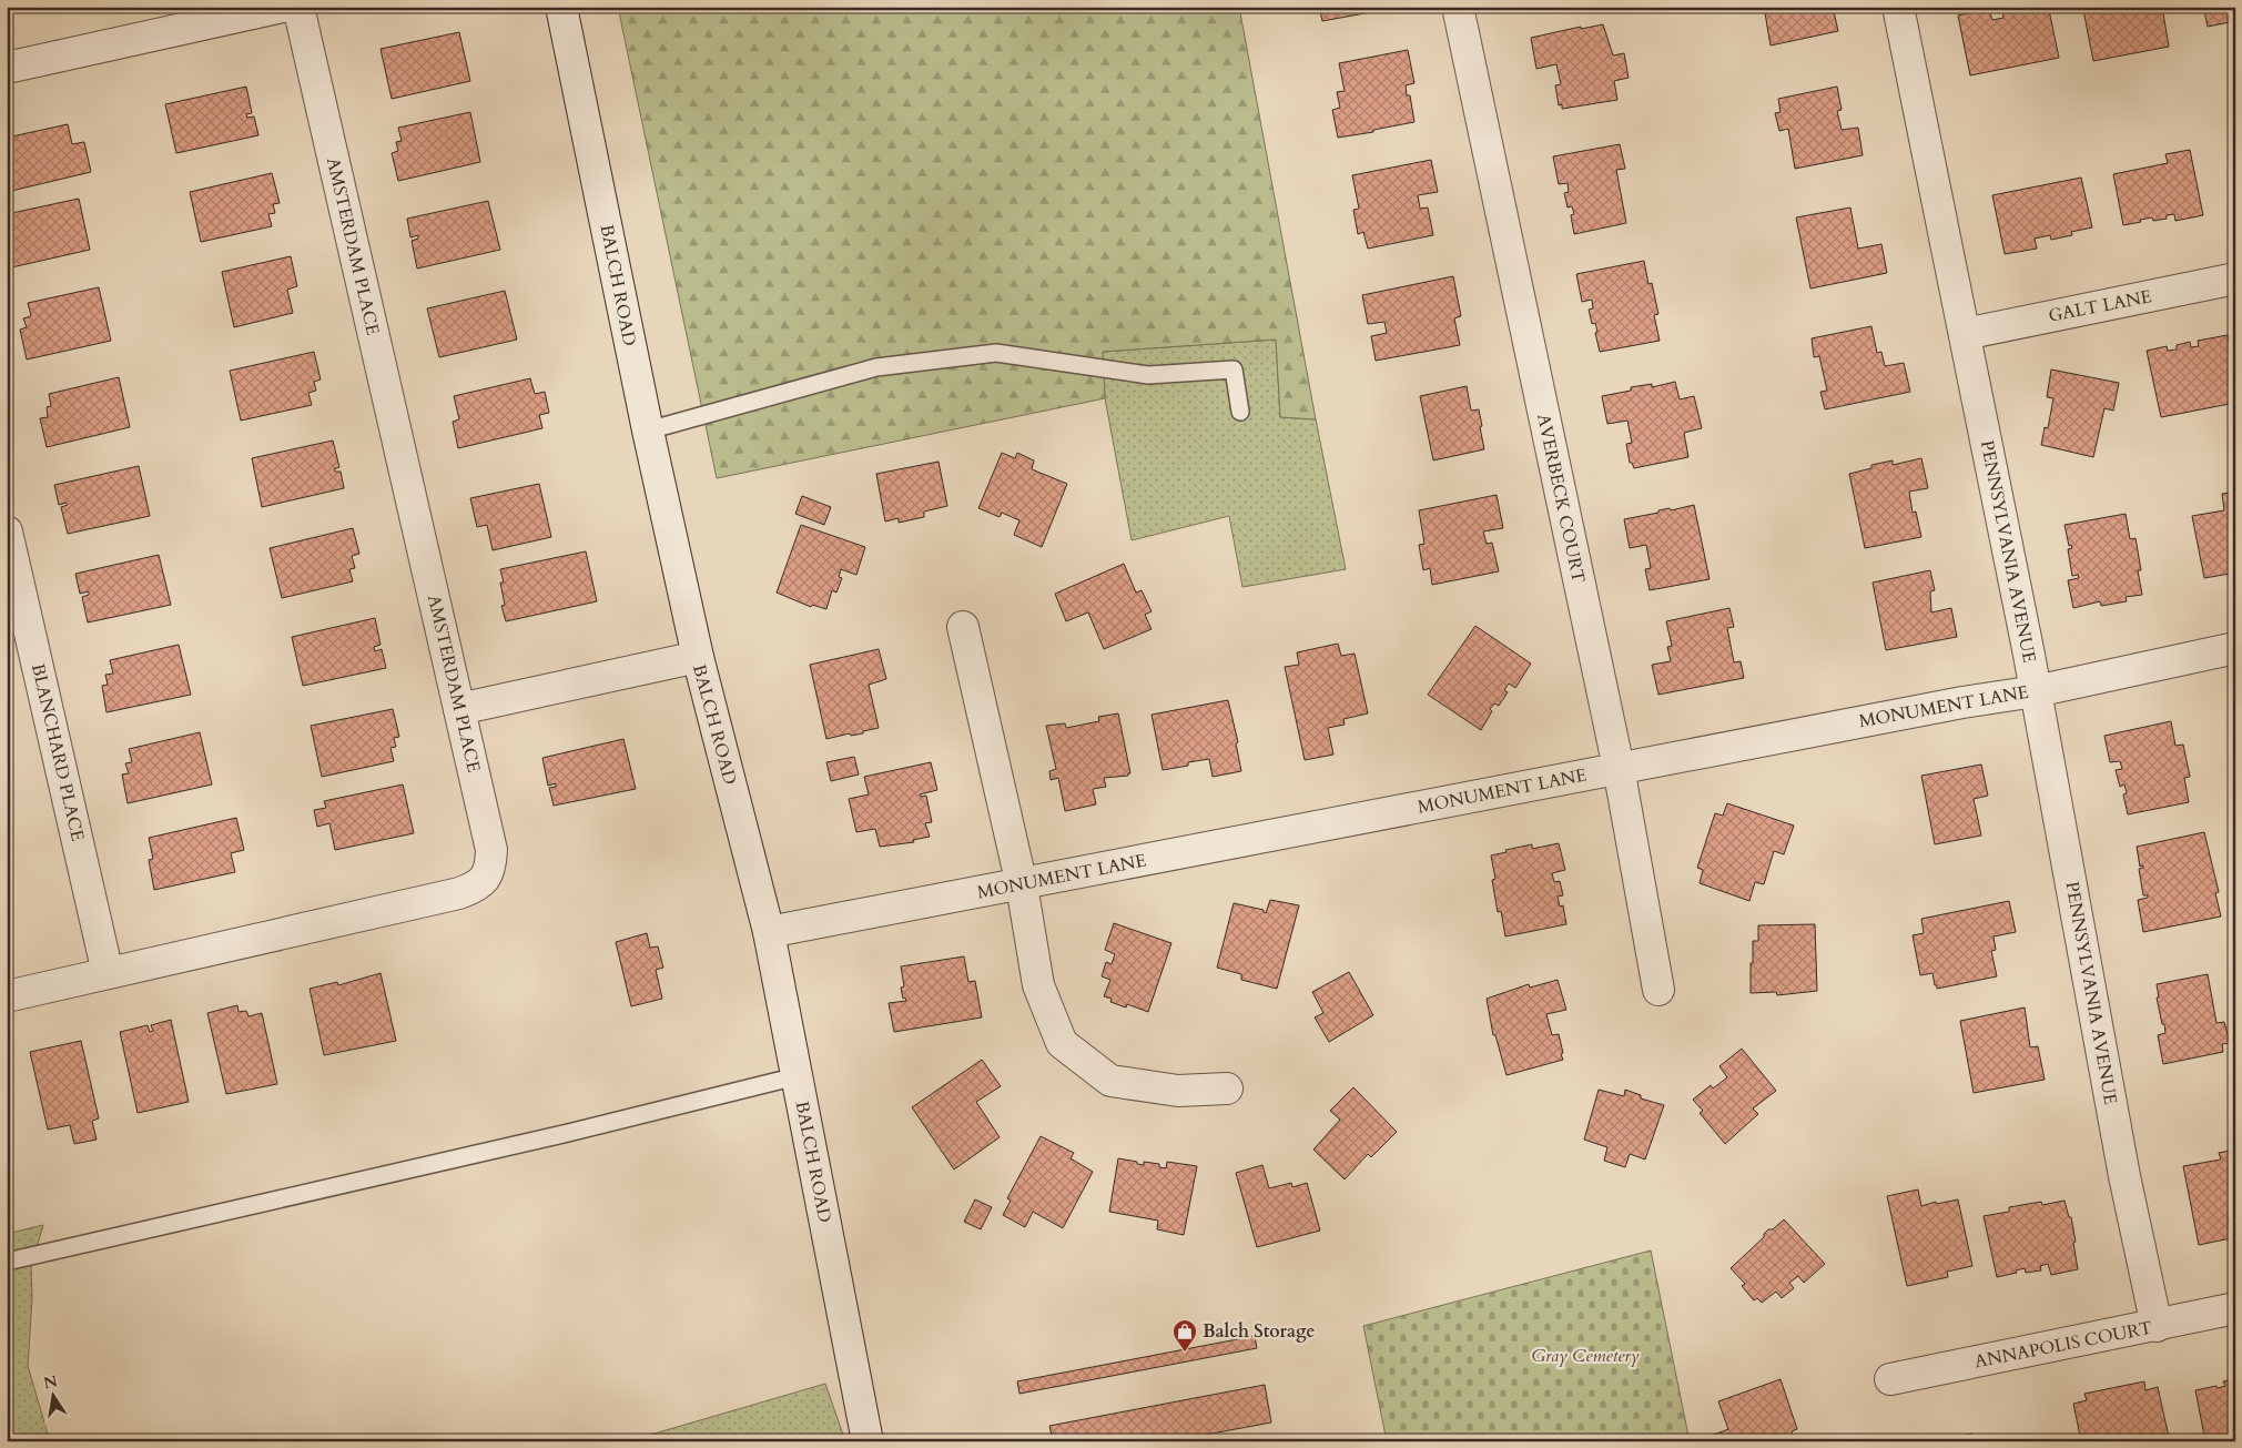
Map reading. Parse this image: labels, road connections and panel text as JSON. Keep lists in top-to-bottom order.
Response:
{
  "streets": {
    "street": [
      "AMSTERDAM PLACE",
      "BALCH ROAD",
      "GALT LANE",
      "AVERBECK COURT",
      "PENNSYLVANIA AVENUE",
      "MONUMENT LANE",
      "BLANCHARD PLACE",
      "ANNAPOLIS COURT"
    ]
  },
  "crossings": [
    ["AMSTERDAM PLACE", "BLANCHARD PLACE"],
    ["BALCH ROAD", "MONUMENT LANE"],
    ["GALT LANE", "PENNSYLVANIA AVENUE"],
    ["AVERBECK COURT", "MONUMENT LANE"],
    ["PENNSYLVANIA AVENUE", "MONUMENT LANE"],
    ["PENNSYLVANIA AVENUE", "ANNAPOLIS COURT"]
  ],
  "parks": ["Gray Cemetery"],
  "places": {
    "shop": ["Balch Storage"]
  },
  "north": "top"
}
